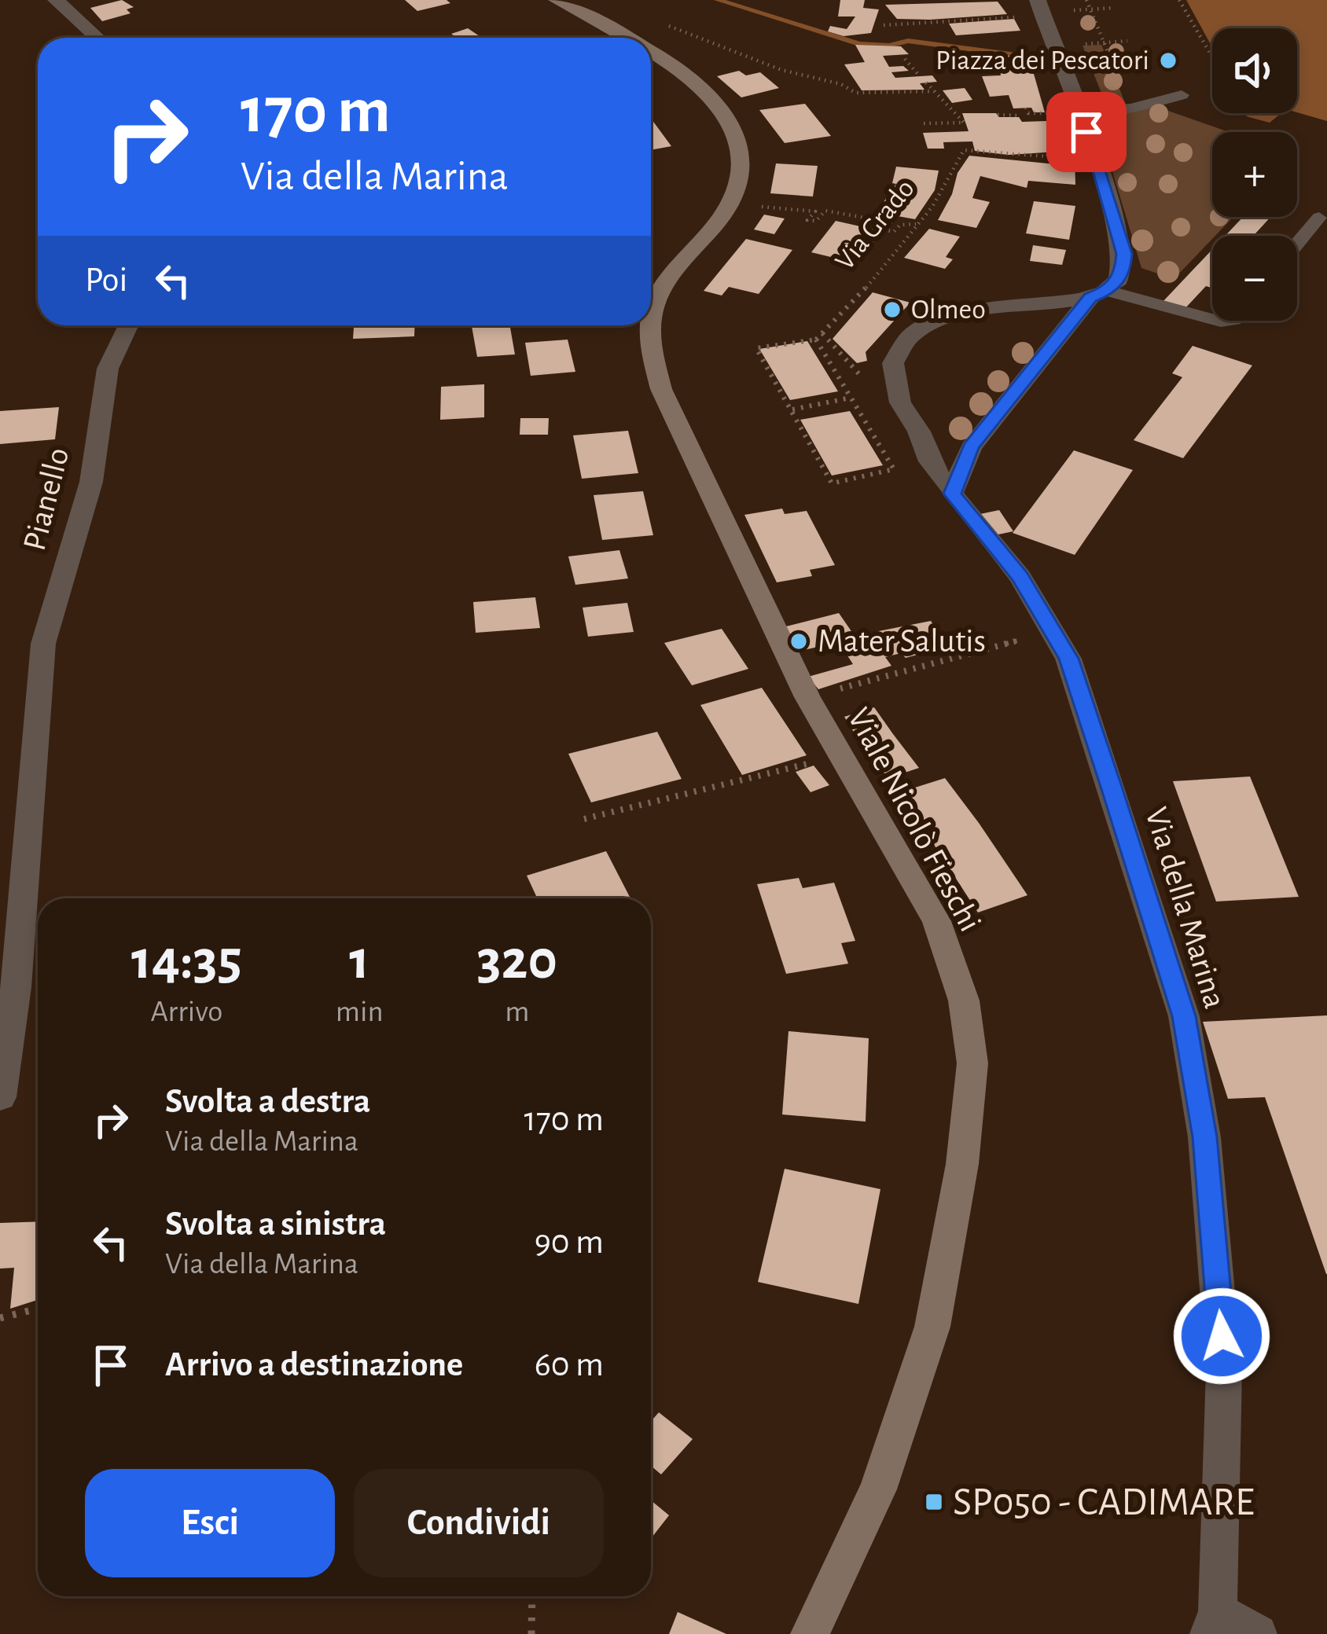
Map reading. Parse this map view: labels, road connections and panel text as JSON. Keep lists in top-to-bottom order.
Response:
{
  "streets": {
    "main road": ["Viale Nicolò Fieschi"],
    "street": ["Pianello", "Via della Marina"],
    "path": ["Via Grado"]
  },
  "places": {
    "other": ["Piazza dei Pescatori", "Olmeo", "Mater Salutis"],
    "transit": ["SP050 - CADIMARE"]
  },
  "page": {
    "map_buttons": ["+", "−"],
    "turn": ["170 m", "Via della Marina"],
    "then": "Poi",
    "eta": [
      "14:35",
      "Arrivo",
      "1",
      "min",
      "320",
      "m"
    ],
    "list": [
      {
        "name": "Svolta a destra",
        "note": "Via della Marina",
        "value": "170 m"
      },
      {
        "name": "Svolta a sinistra",
        "note": "Via della Marina",
        "value": "90 m"
      },
      {
        "name": "Arrivo a destinazione",
        "value": "60 m"
      }
    ],
    "buttons": ["Esci", "Condividi"]
  }
}
